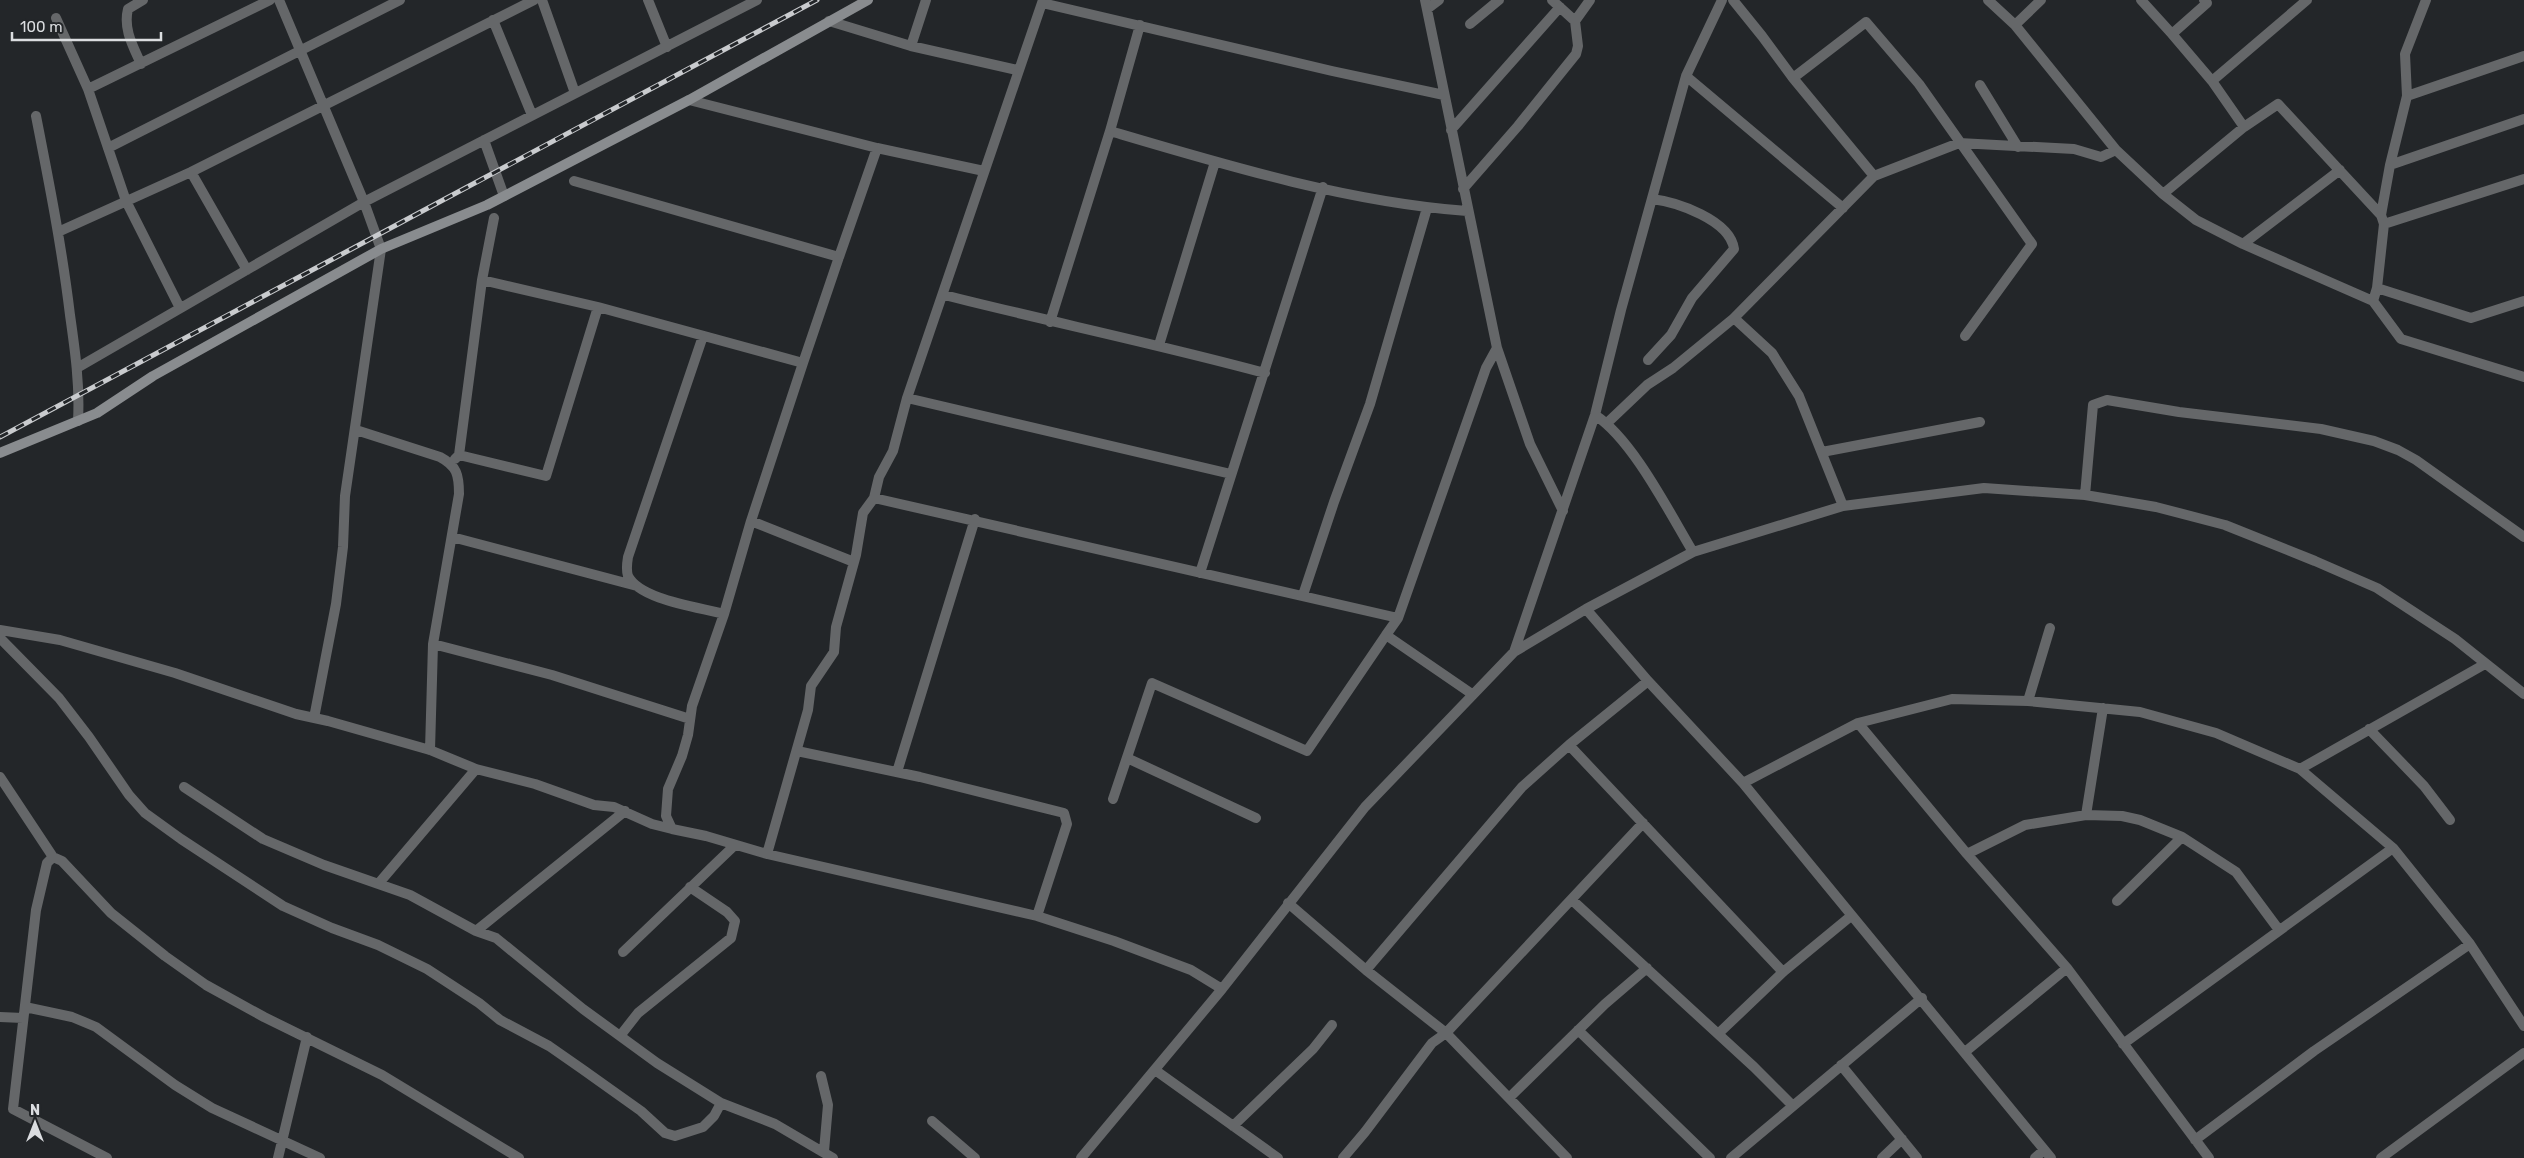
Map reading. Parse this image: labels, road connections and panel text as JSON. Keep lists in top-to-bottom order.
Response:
{
  "scale_bar": "100 m",
  "north": "top"
}
